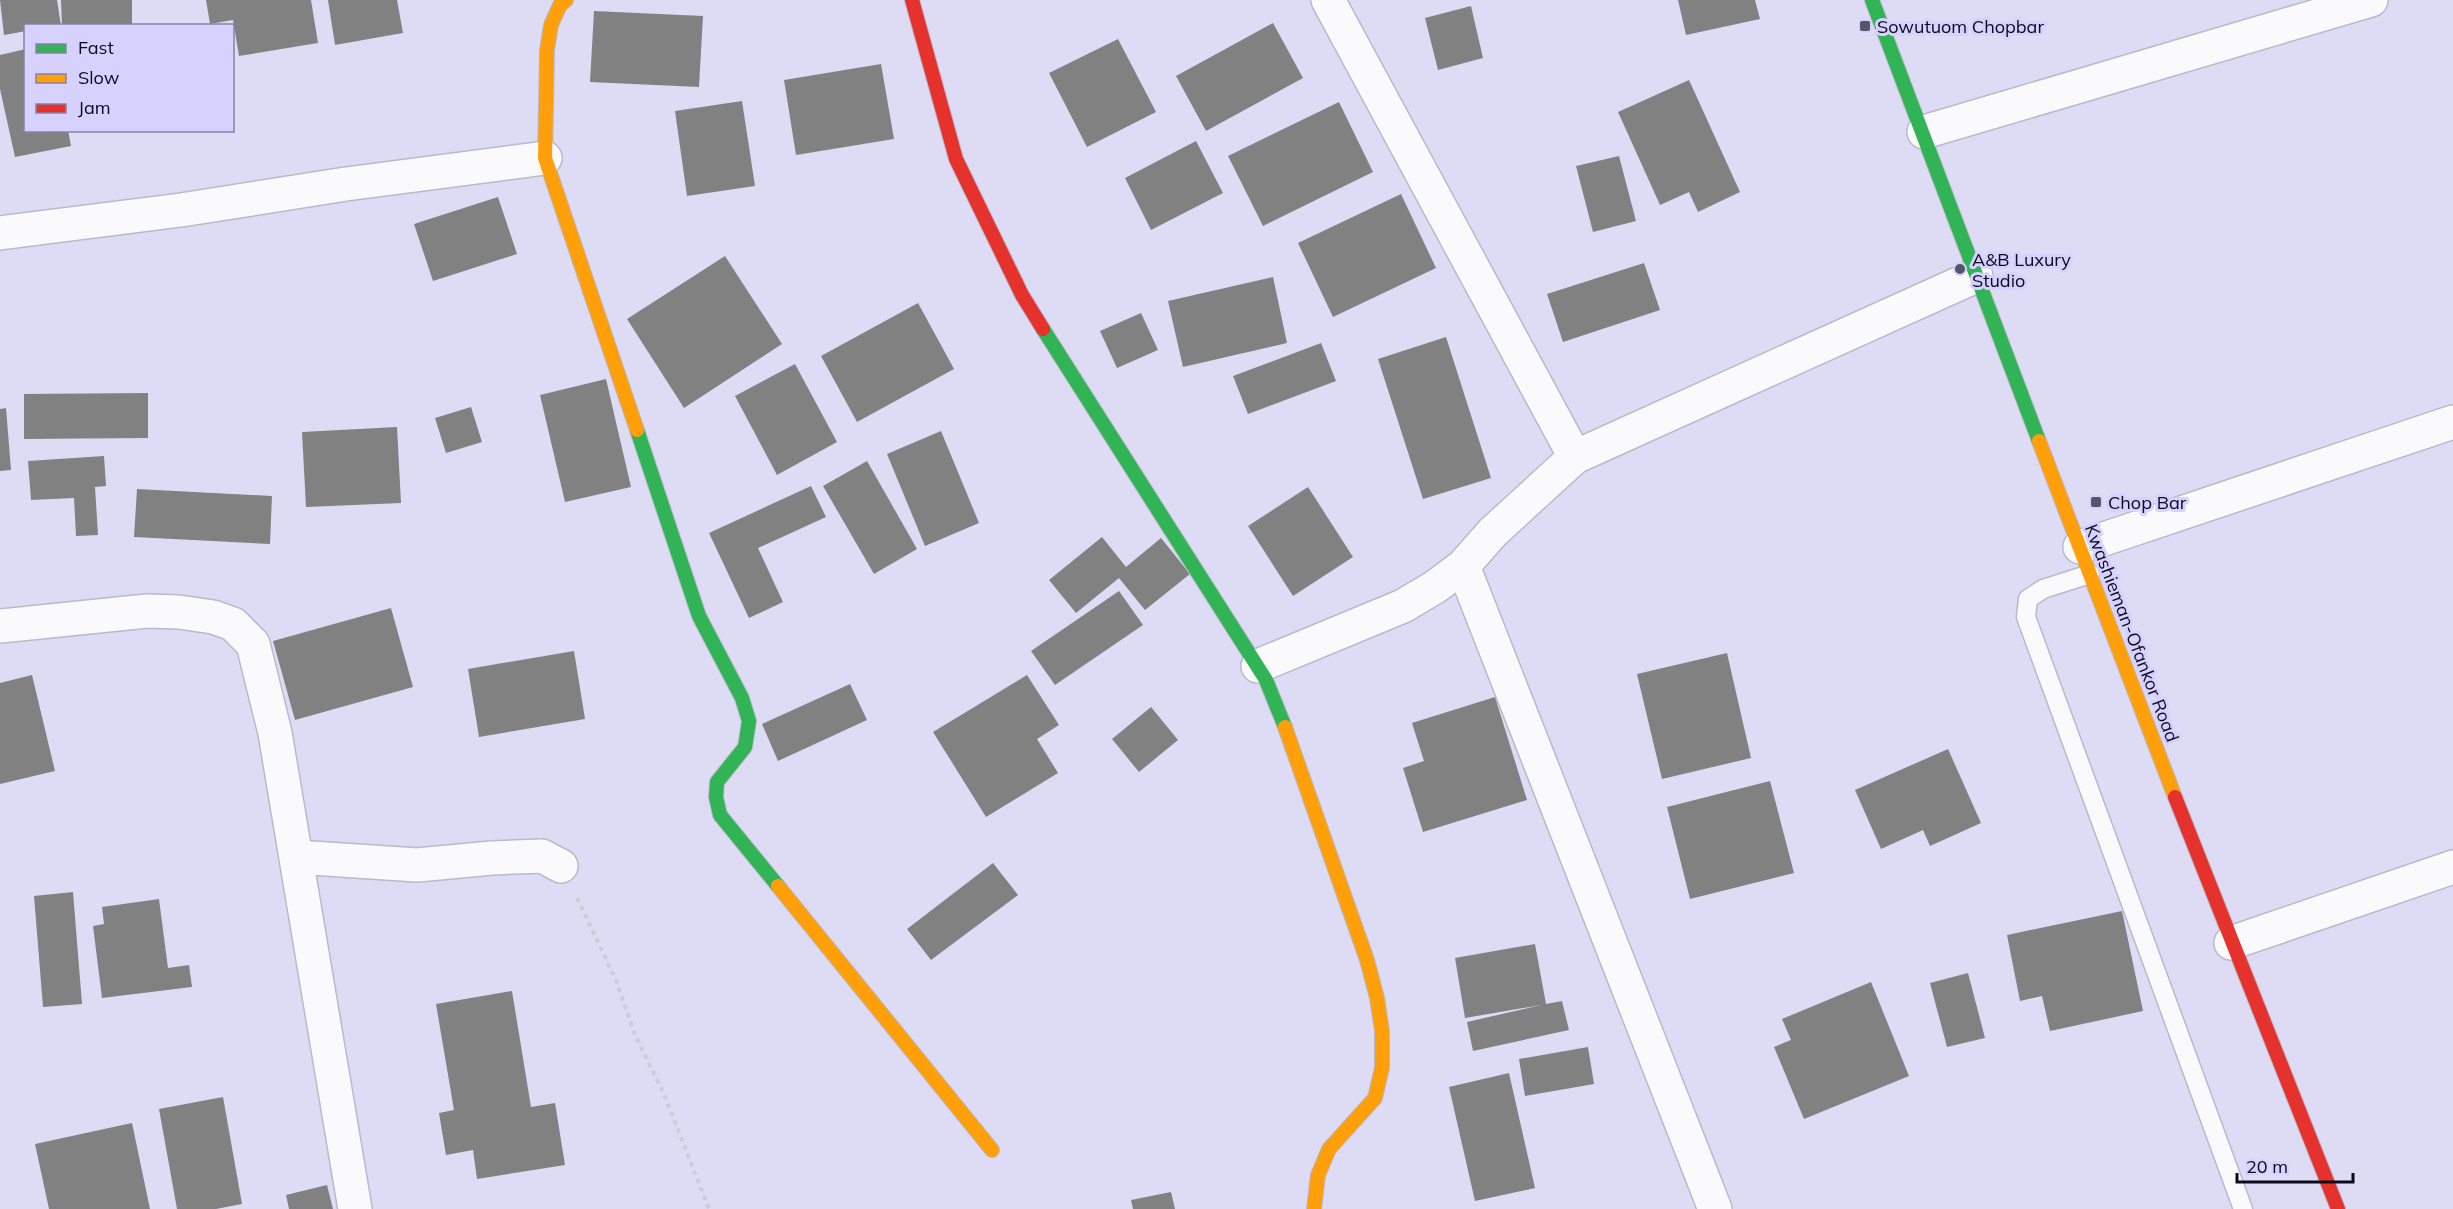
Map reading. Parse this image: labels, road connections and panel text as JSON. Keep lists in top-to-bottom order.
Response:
{
  "streets": {
    "street": ["Kwashieman-Ofankor Road"]
  },
  "places": {
    "transit": ["Sowutuom Chopbar", "Chop Bar"],
    "other": ["A&B Luxury Studio"]
  },
  "legend": ["Fast", "Slow", "Jam"],
  "scale_bar": "20 m"
}
